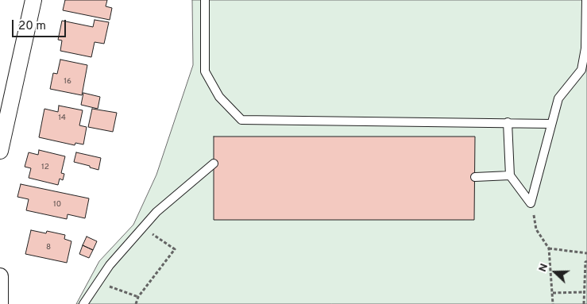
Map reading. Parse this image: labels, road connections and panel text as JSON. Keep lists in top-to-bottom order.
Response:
{
  "house_numbers": [
    "16",
    "14",
    "12",
    "10",
    "8"
  ],
  "scale_bar": "20 m",
  "north": "left"
}
